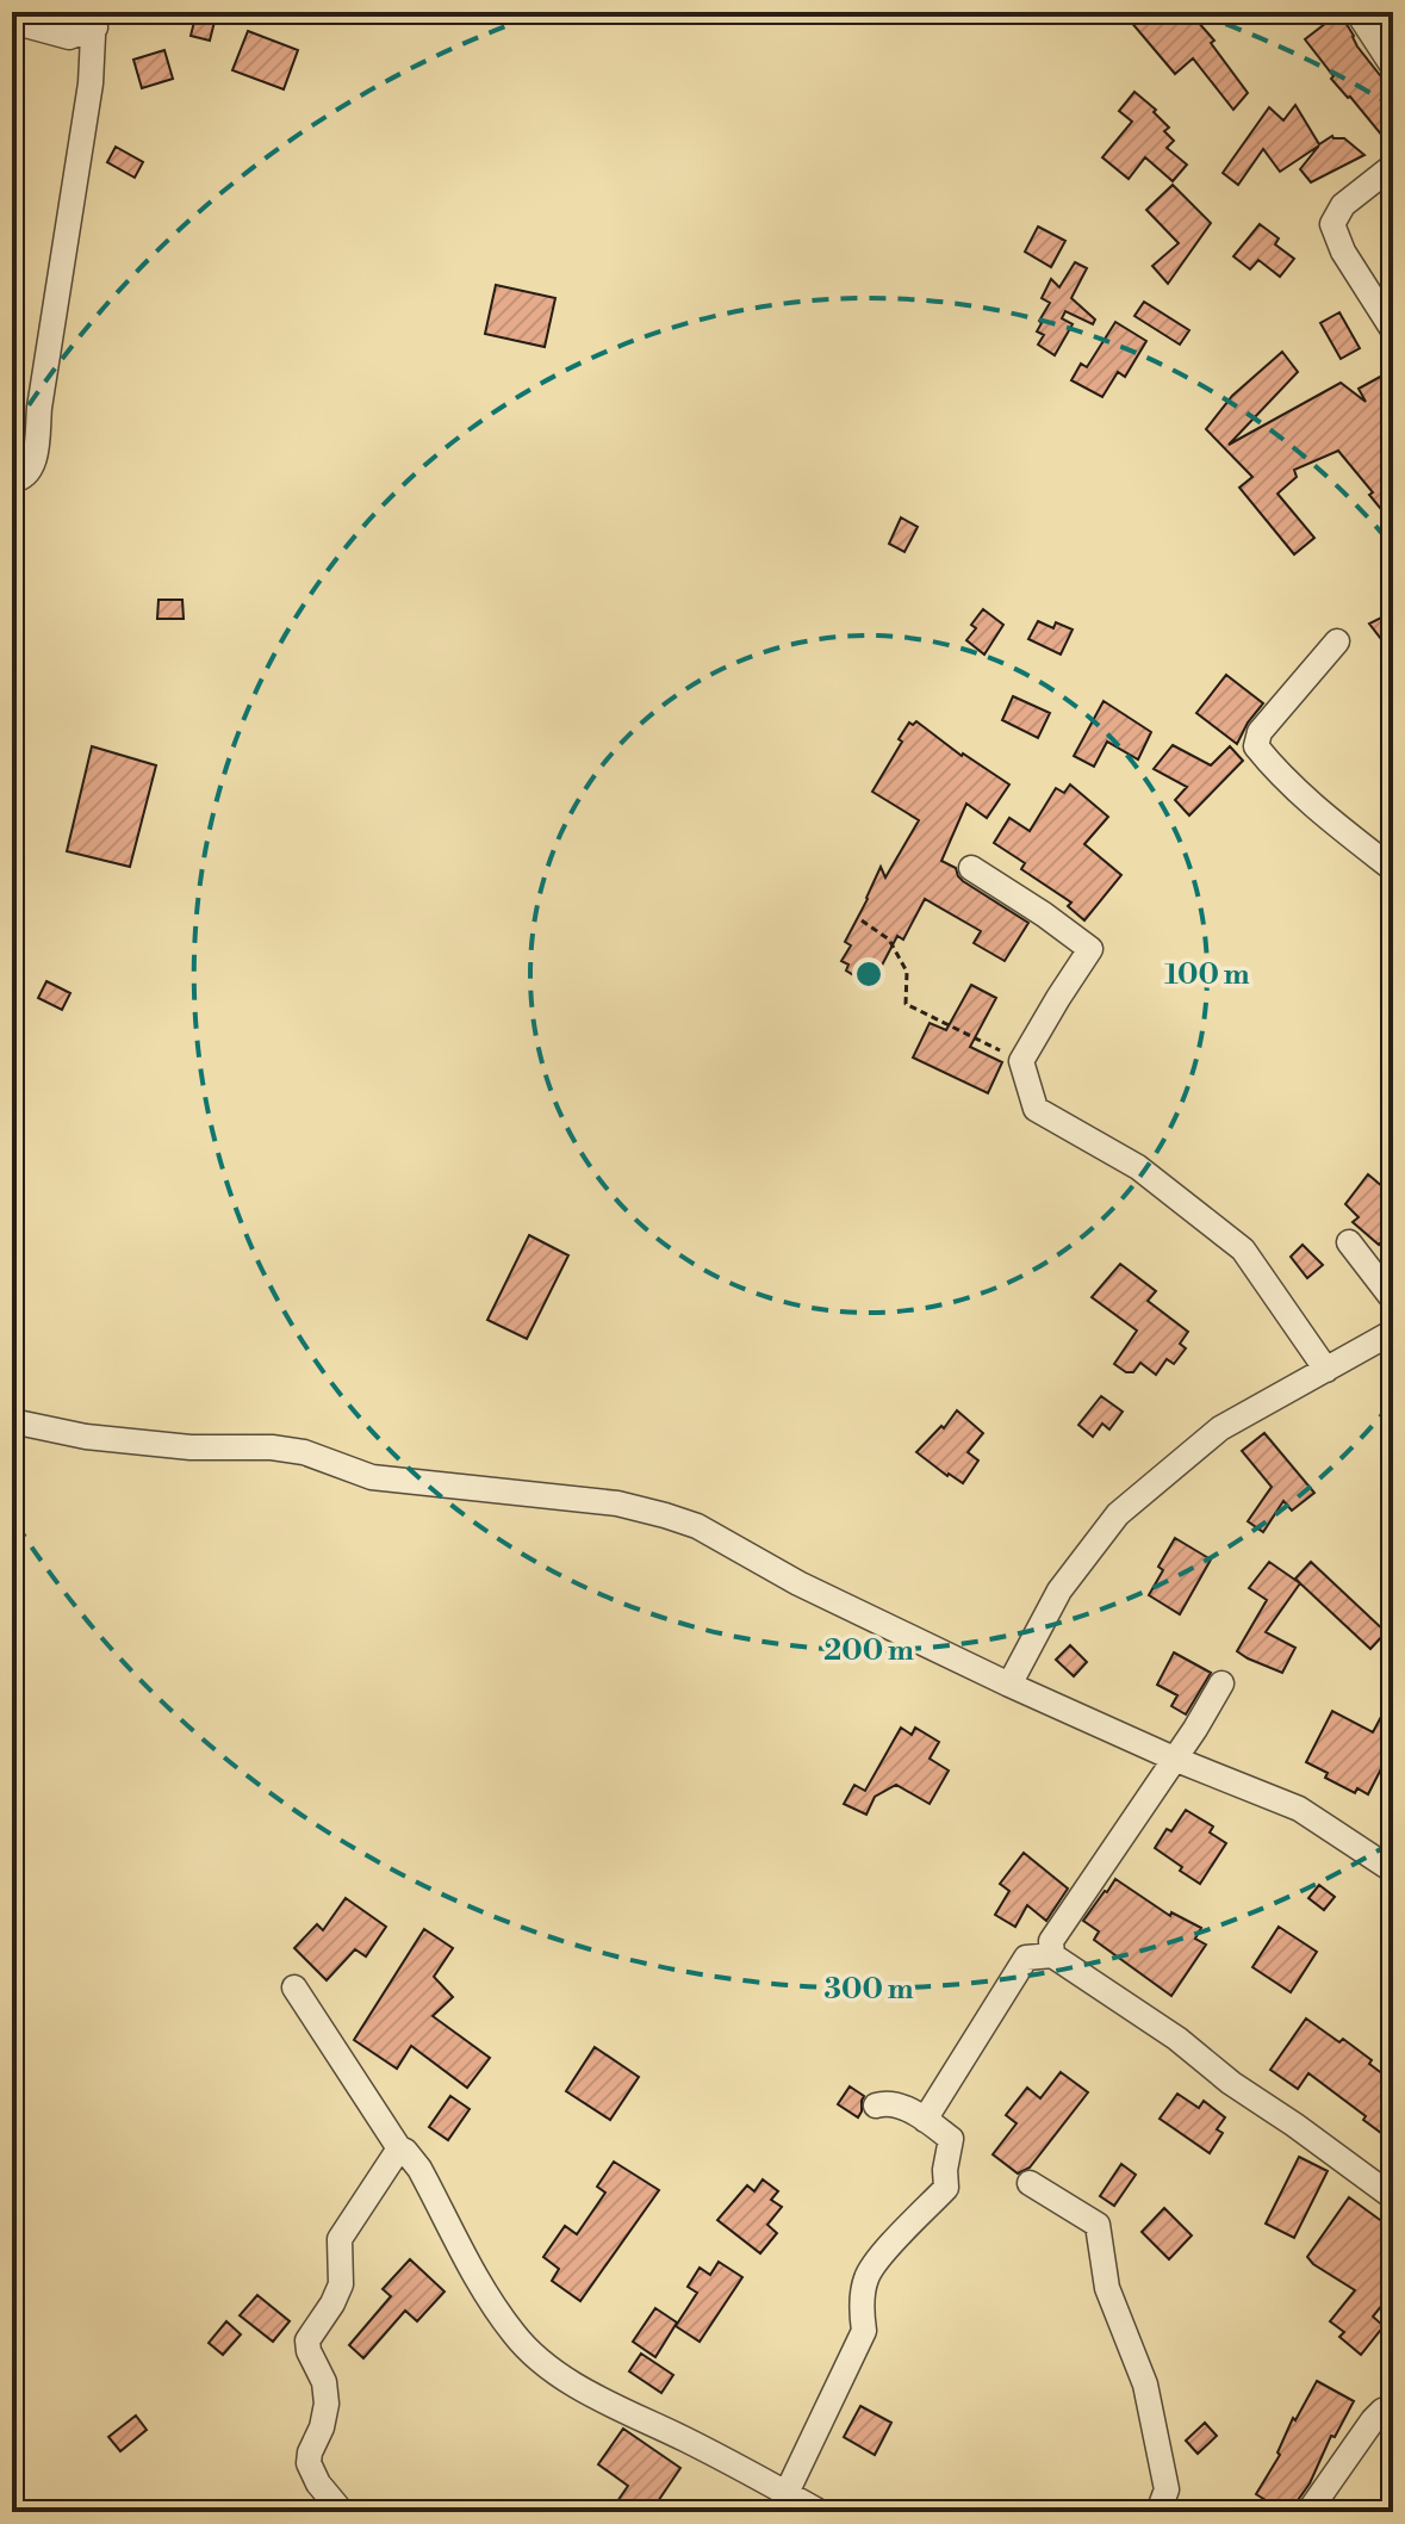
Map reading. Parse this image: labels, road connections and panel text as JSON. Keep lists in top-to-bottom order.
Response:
{
  "rings": ["100 m", "200 m", "300 m"]
}
